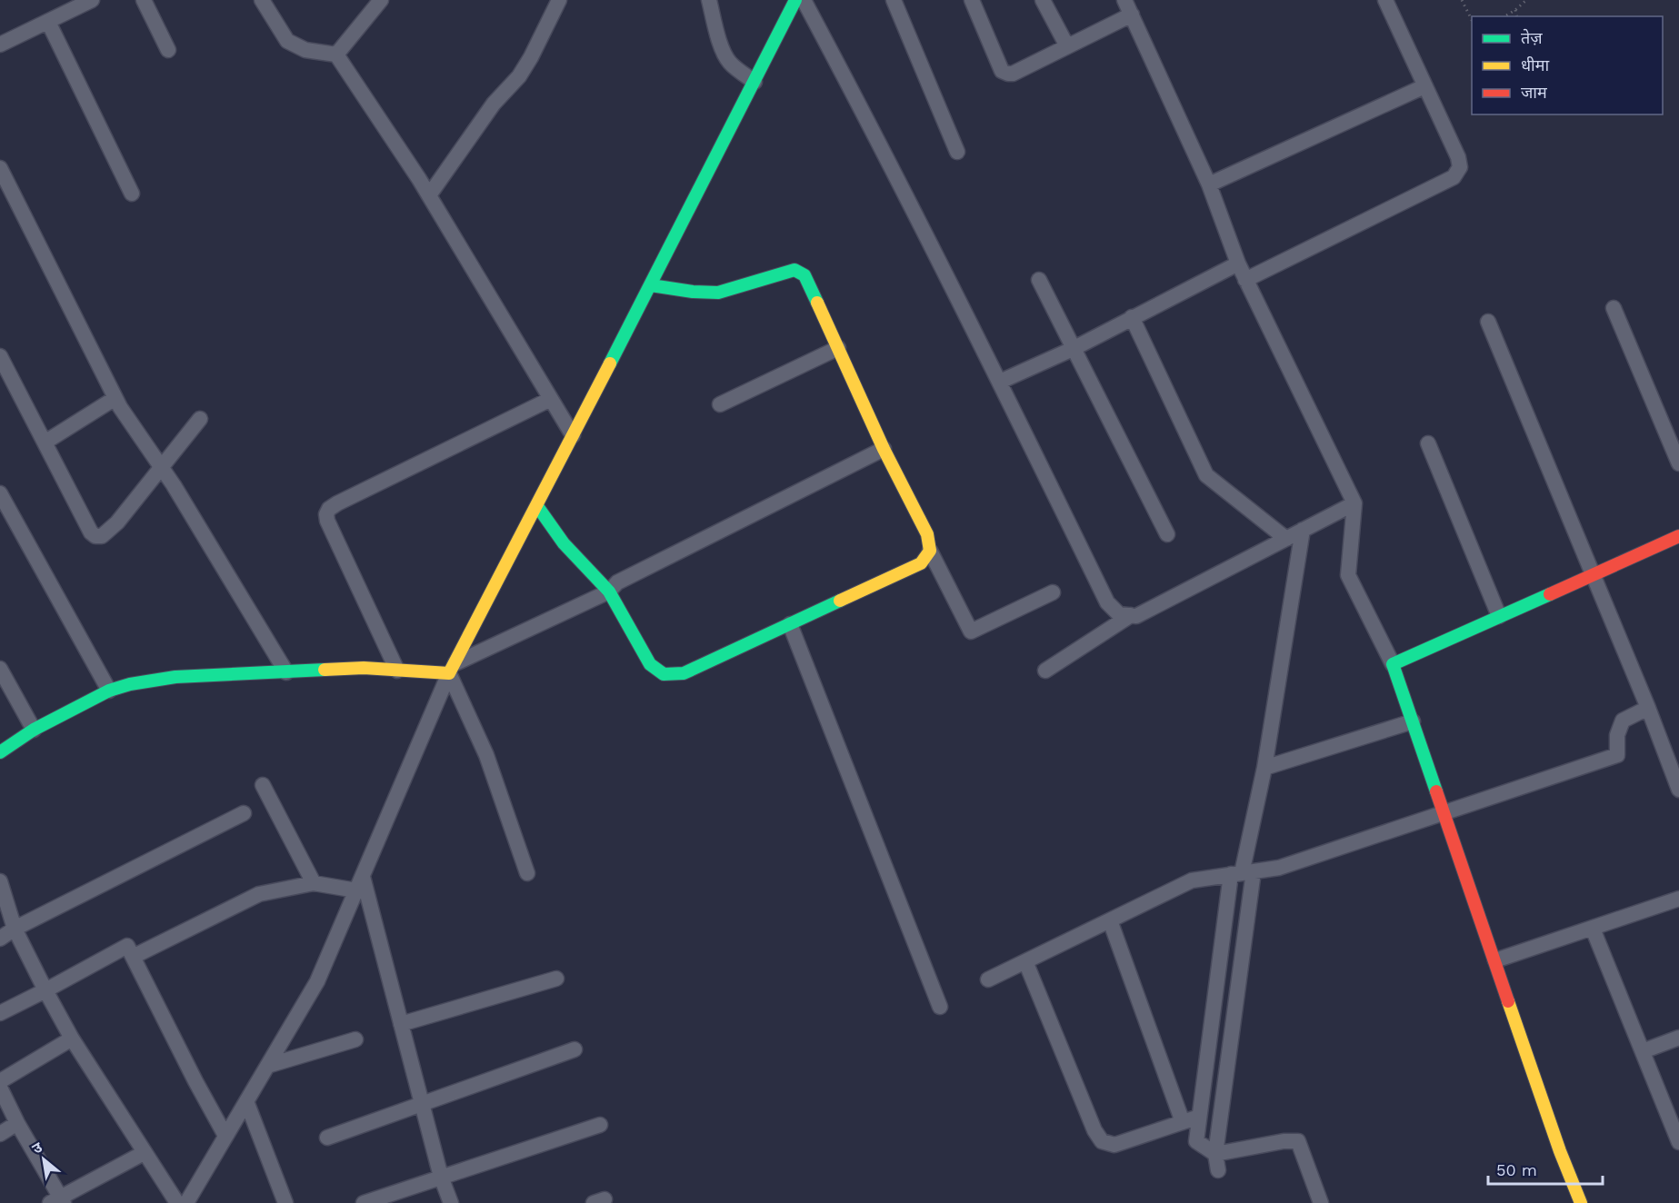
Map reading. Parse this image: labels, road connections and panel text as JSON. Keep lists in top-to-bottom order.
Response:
{
  "legend": ["तेज़", "धीमा", "जाम"],
  "scale_bar": "50 m",
  "north": "top left"
}
